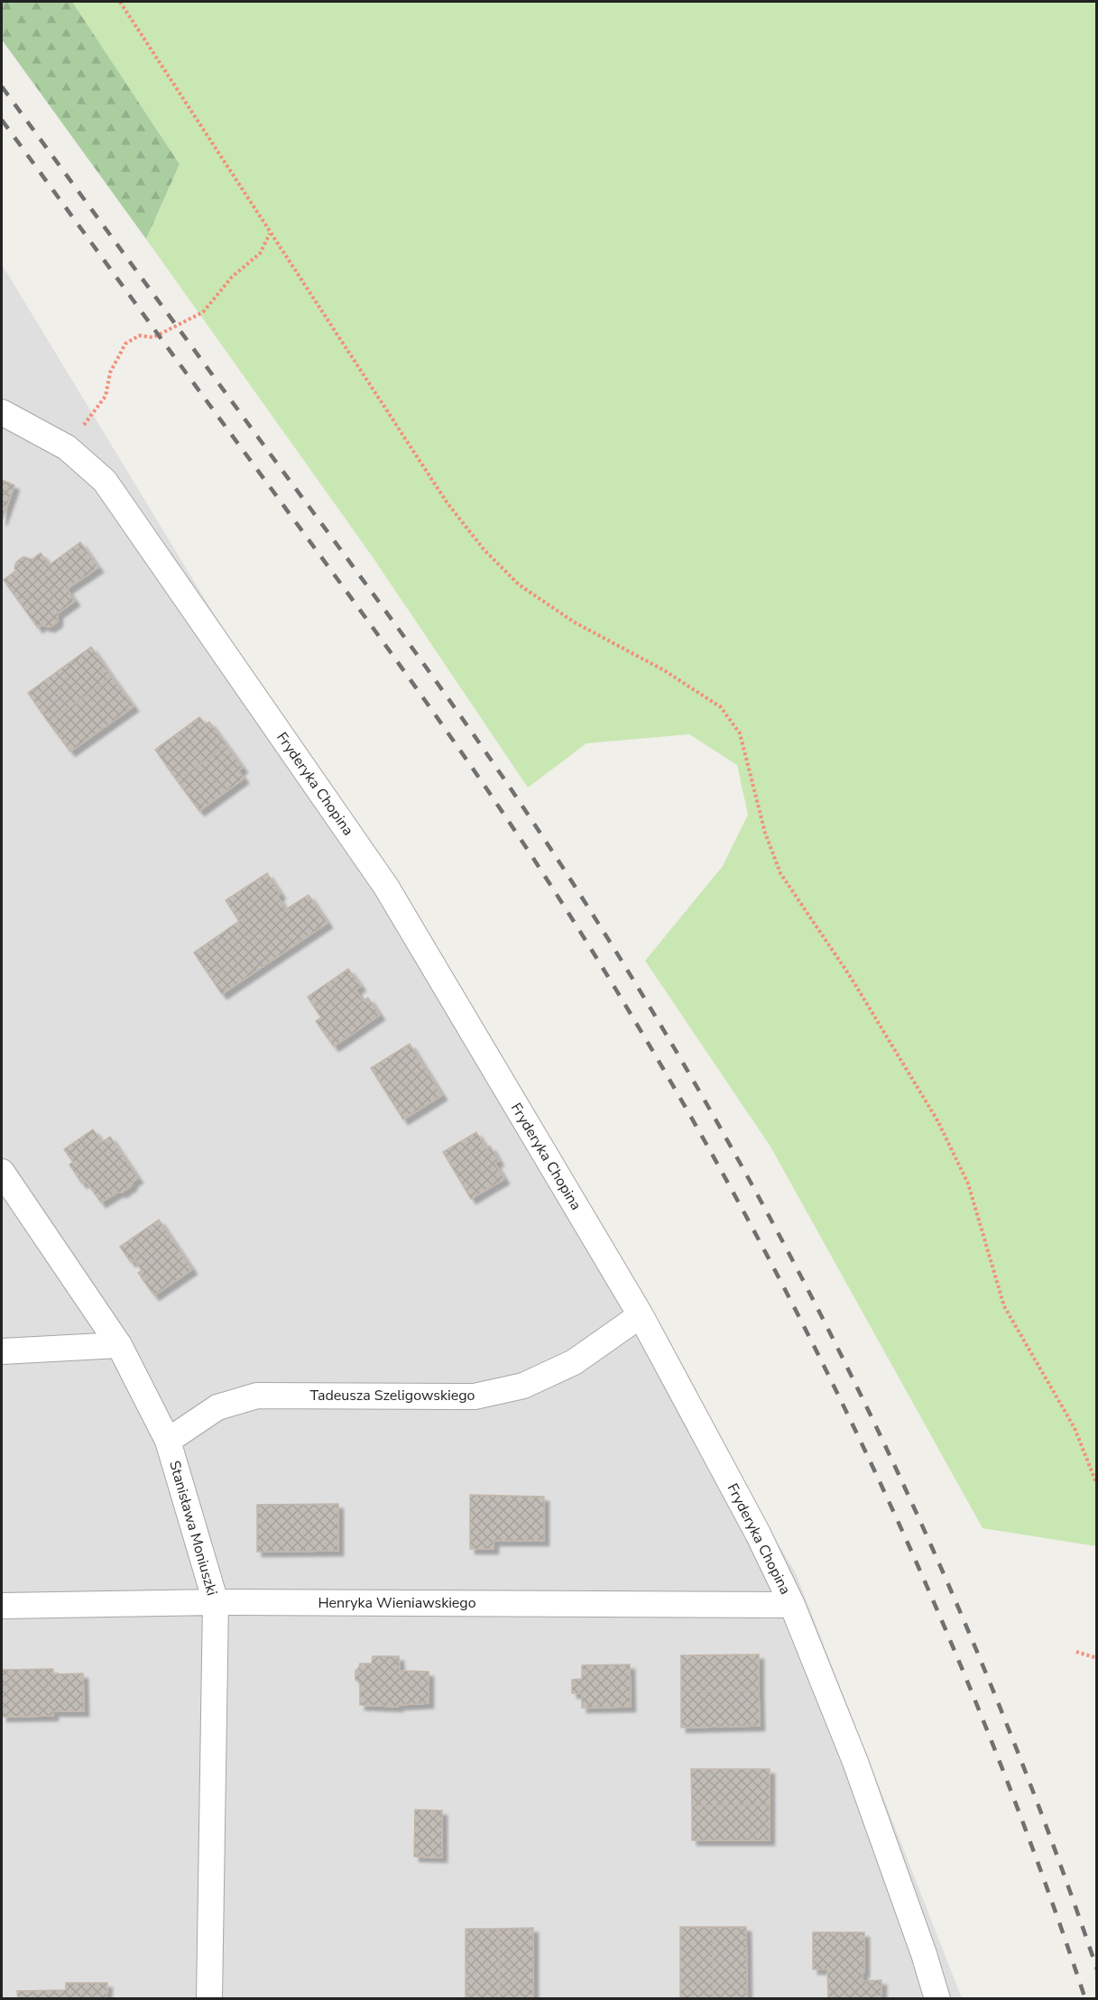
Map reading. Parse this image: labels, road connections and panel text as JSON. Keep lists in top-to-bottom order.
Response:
{
  "streets": {
    "street": [
      "Fryderyka Chopina",
      "Tadeusza Szeligowskiego",
      "Stanisława Moniuszki",
      "Henryka Wieniawskiego"
    ]
  },
  "crossings": [
    ["Fryderyka Chopina", "Tadeusza Szeligowskiego"],
    ["Fryderyka Chopina", "Henryka Wieniawskiego"],
    ["Tadeusza Szeligowskiego", "Stanisława Moniuszki"],
    ["Stanisława Moniuszki", "Henryka Wieniawskiego"]
  ]
}
